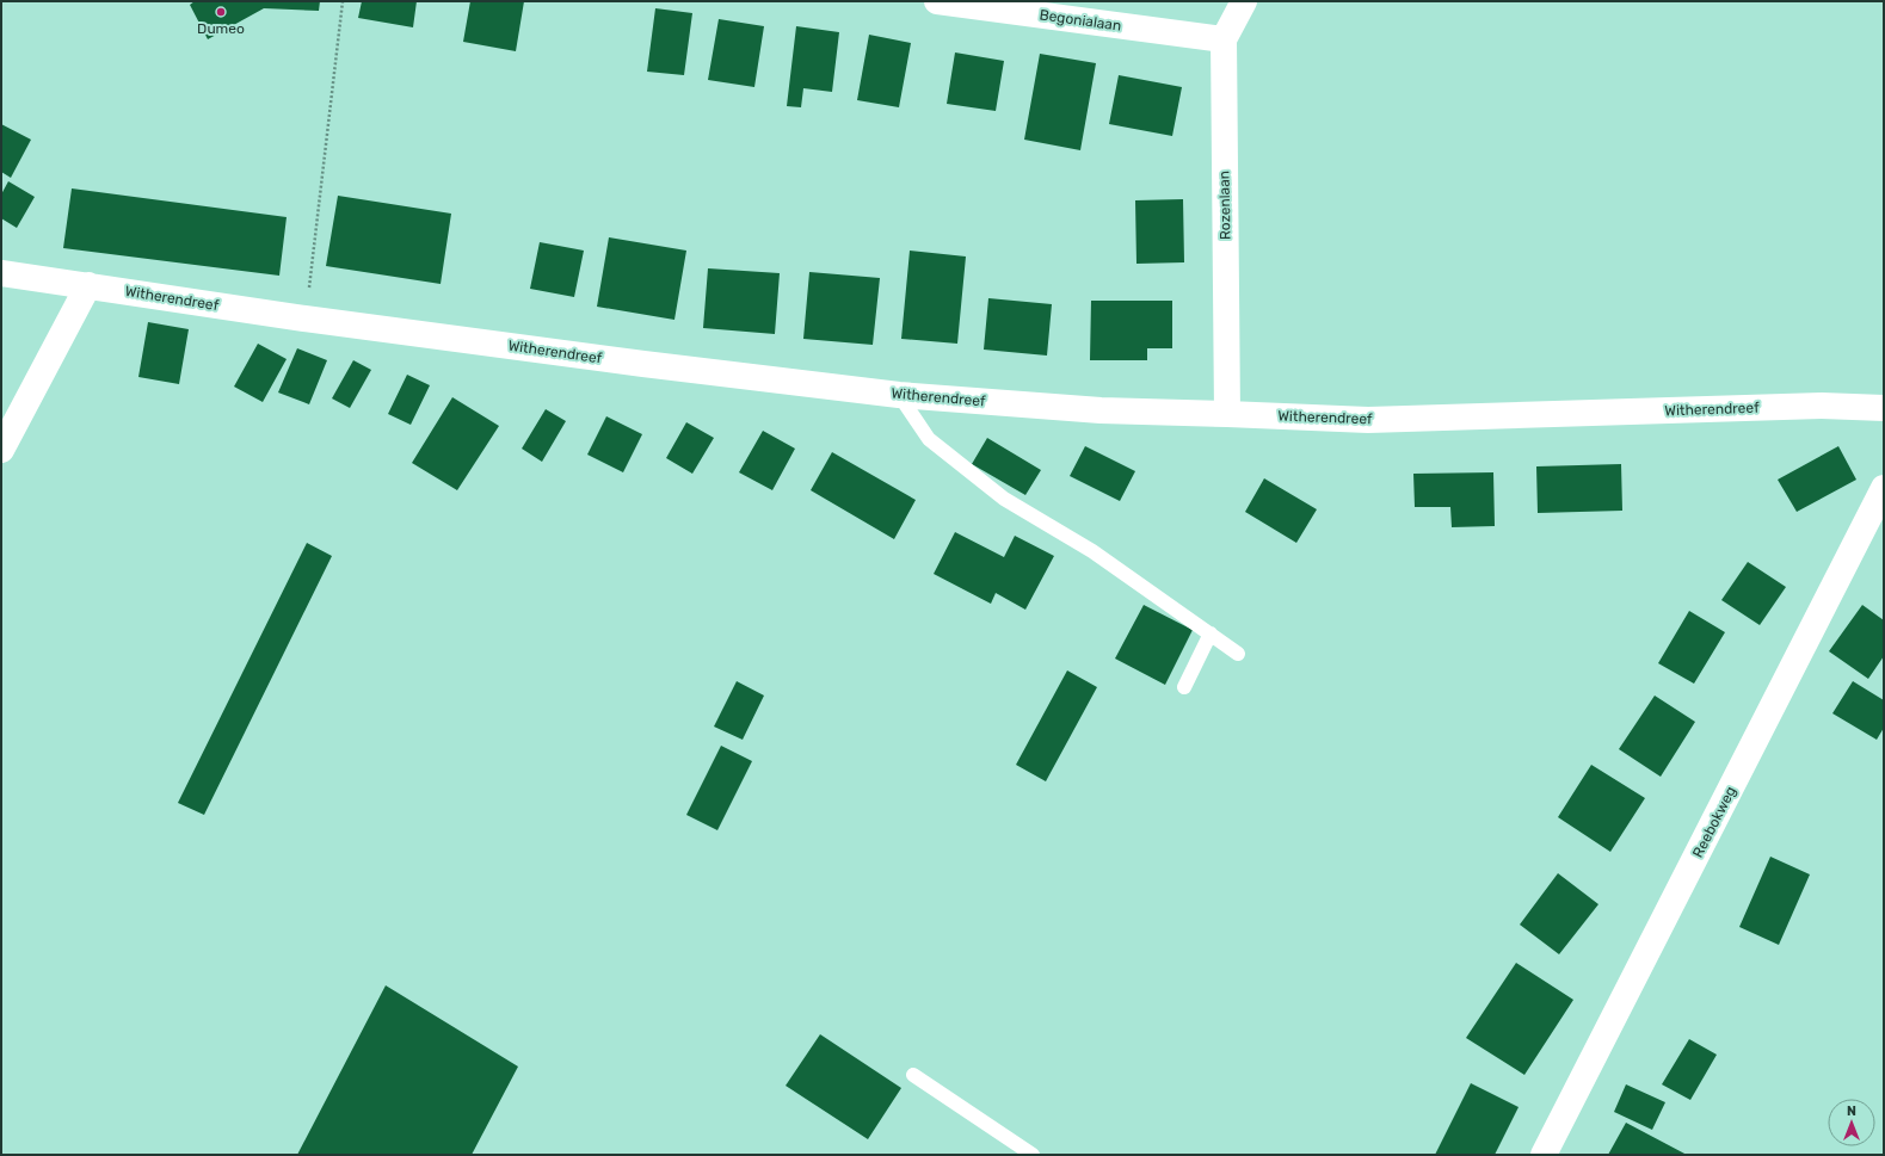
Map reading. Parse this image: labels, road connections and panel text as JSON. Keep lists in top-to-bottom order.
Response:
{
  "streets": {
    "street": [
      "Begonialaan",
      "Rozenlaan",
      "Witherendreef",
      "Reebokweg"
    ]
  },
  "crossings": [
    ["Begonialaan", "Rozenlaan"],
    ["Rozenlaan", "Witherendreef"]
  ],
  "places": ["Dumeo"],
  "north": "top"
}
